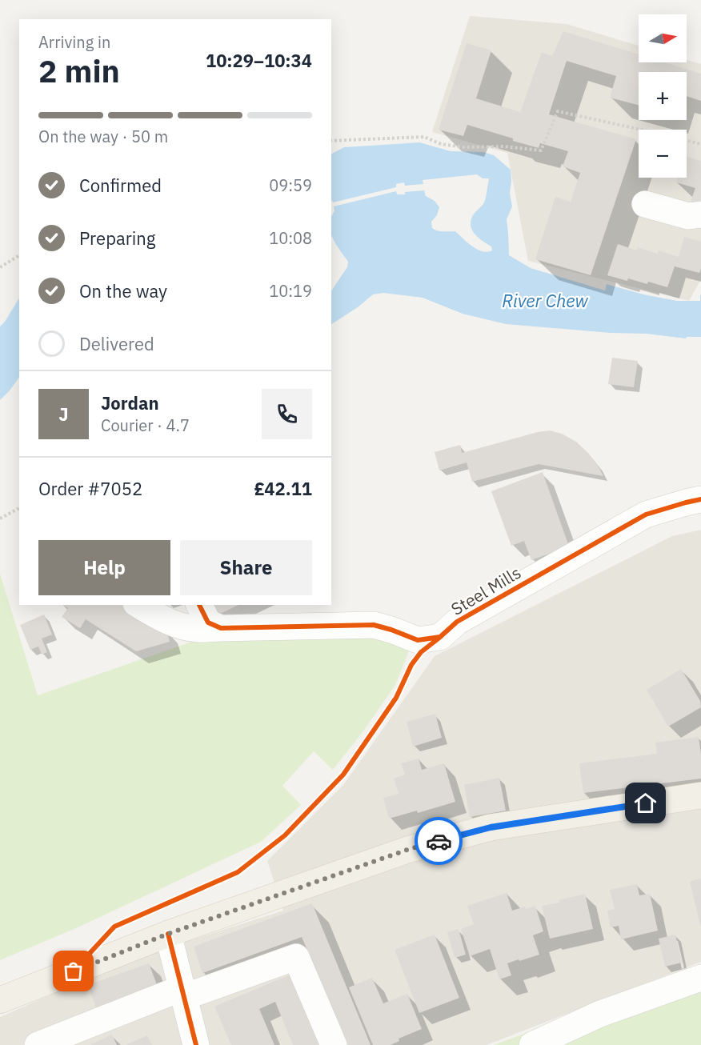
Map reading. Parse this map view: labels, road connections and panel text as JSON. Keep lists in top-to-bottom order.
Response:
{
  "streets": {
    "street": ["Steel Mills"]
  },
  "water": ["River Chew"],
  "north": "right",
  "page": {
    "map_buttons": ["+", "−"],
    "heading": ["2 min", "Arriving in", "10:29–10:34"],
    "panel": [
      "Jordan",
      "Courier · 4.7",
      "Order #7052",
      "£42.11"
    ],
    "bar": "On the way · 50 m",
    "list": [
      ["Confirmed", "09:59"],
      ["Preparing", "10:08"],
      ["On the way", "10:19"],
      "Delivered"
    ],
    "round": "J",
    "buttons": ["Help", "Share"]
  }
}
